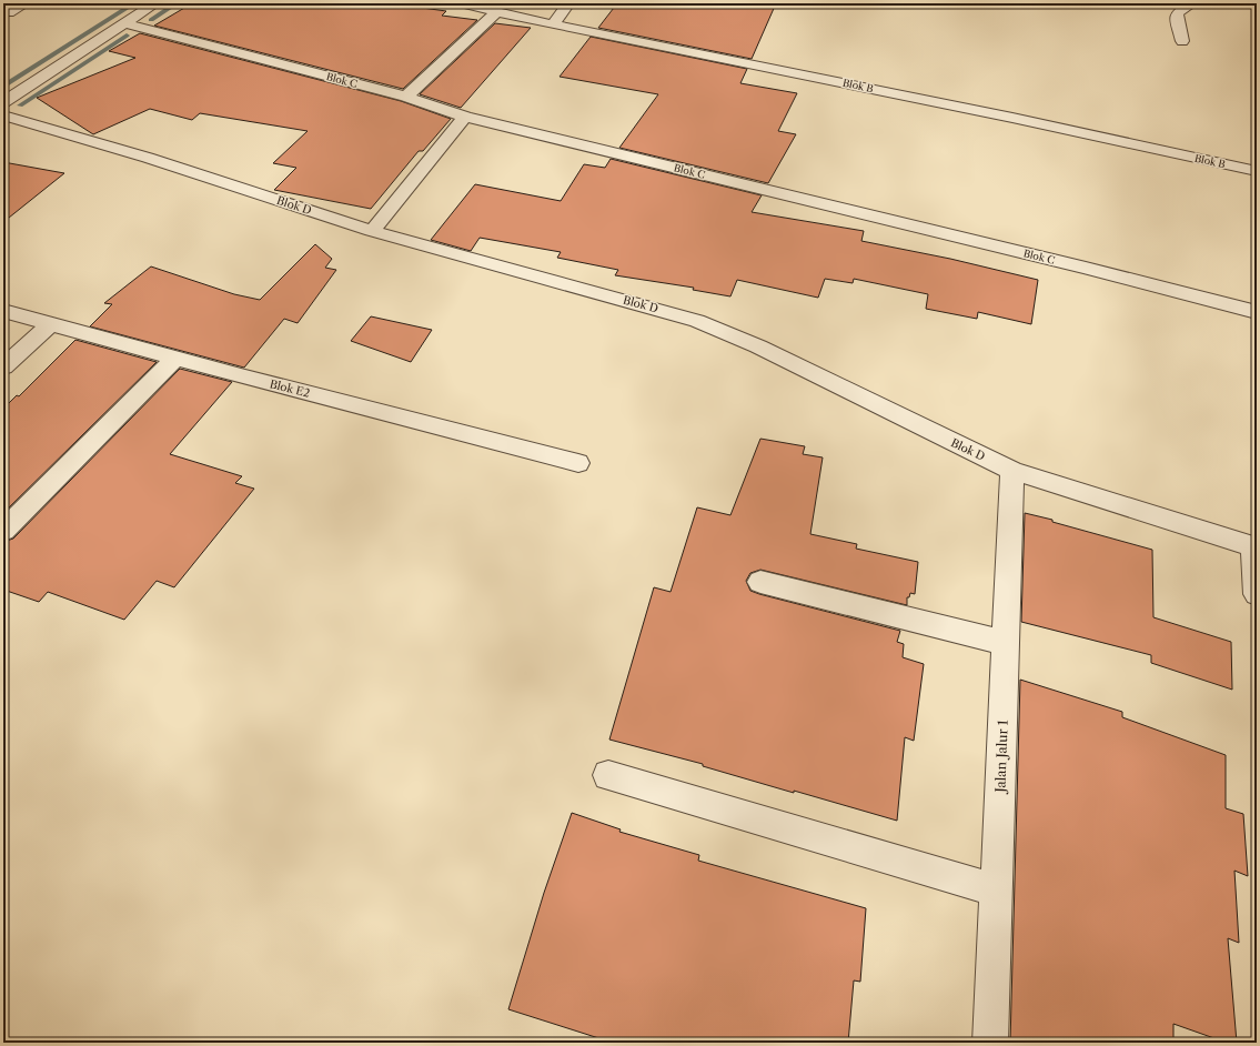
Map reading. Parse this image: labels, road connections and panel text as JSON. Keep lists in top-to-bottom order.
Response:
{
  "streets": {
    "street": [
      "Blok C",
      "Blok B",
      "Blok D",
      "Blok E2",
      "Jalan Jalur 1"
    ]
  },
  "crossings": [
    ["Blok D", "Jalan Jalur 1"]
  ]
}
